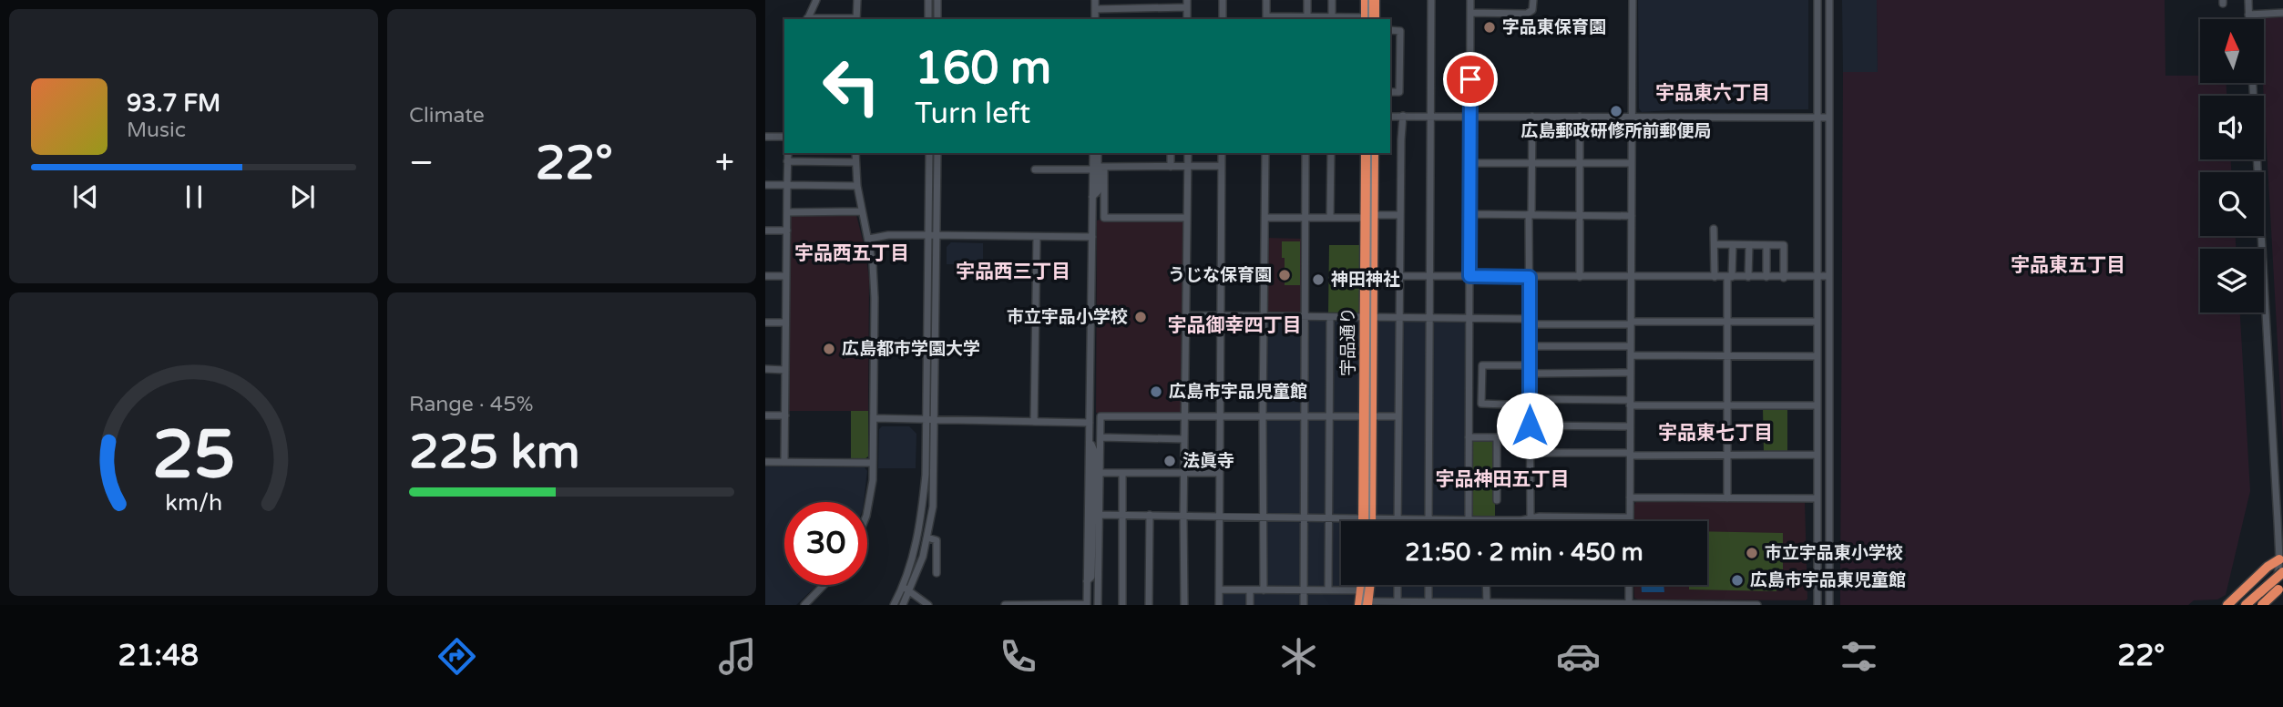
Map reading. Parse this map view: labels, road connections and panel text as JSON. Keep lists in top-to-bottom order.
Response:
{
  "streets": {
    "highway": ["宇品通り"]
  },
  "districts": [
    "宇品東六丁目",
    "宇品西五丁目",
    "宇品東五丁目",
    "宇品西三丁目",
    "宇品御幸四丁目",
    "宇品東七丁目",
    "宇品神田五丁目"
  ],
  "places": [
    "字品東保育園",
    "広島郵政研修所前郵便局",
    "うじな保育園",
    "神田神社",
    "市立宇品小学校",
    "広島都市学園大学",
    "広島市宇品児童館",
    "法眞寺",
    "市立宇品東小学校",
    "広島市宇品東児童館"
  ],
  "north": "top",
  "page": {
    "tile": [
      "Climate",
      ["Range · 45%", "225 km"]
    ],
    "turn": ["160 m", "Turn left"],
    "song": ["93.7 FM", "Music"],
    "heat": ["−", "22°", "+"],
    "limit": "30",
    "trip": "21:50 · 2 min · 450 m",
    "tabs": ["21:48", "22°"],
    "gauge": ["25", "km/h"]
  }
}
